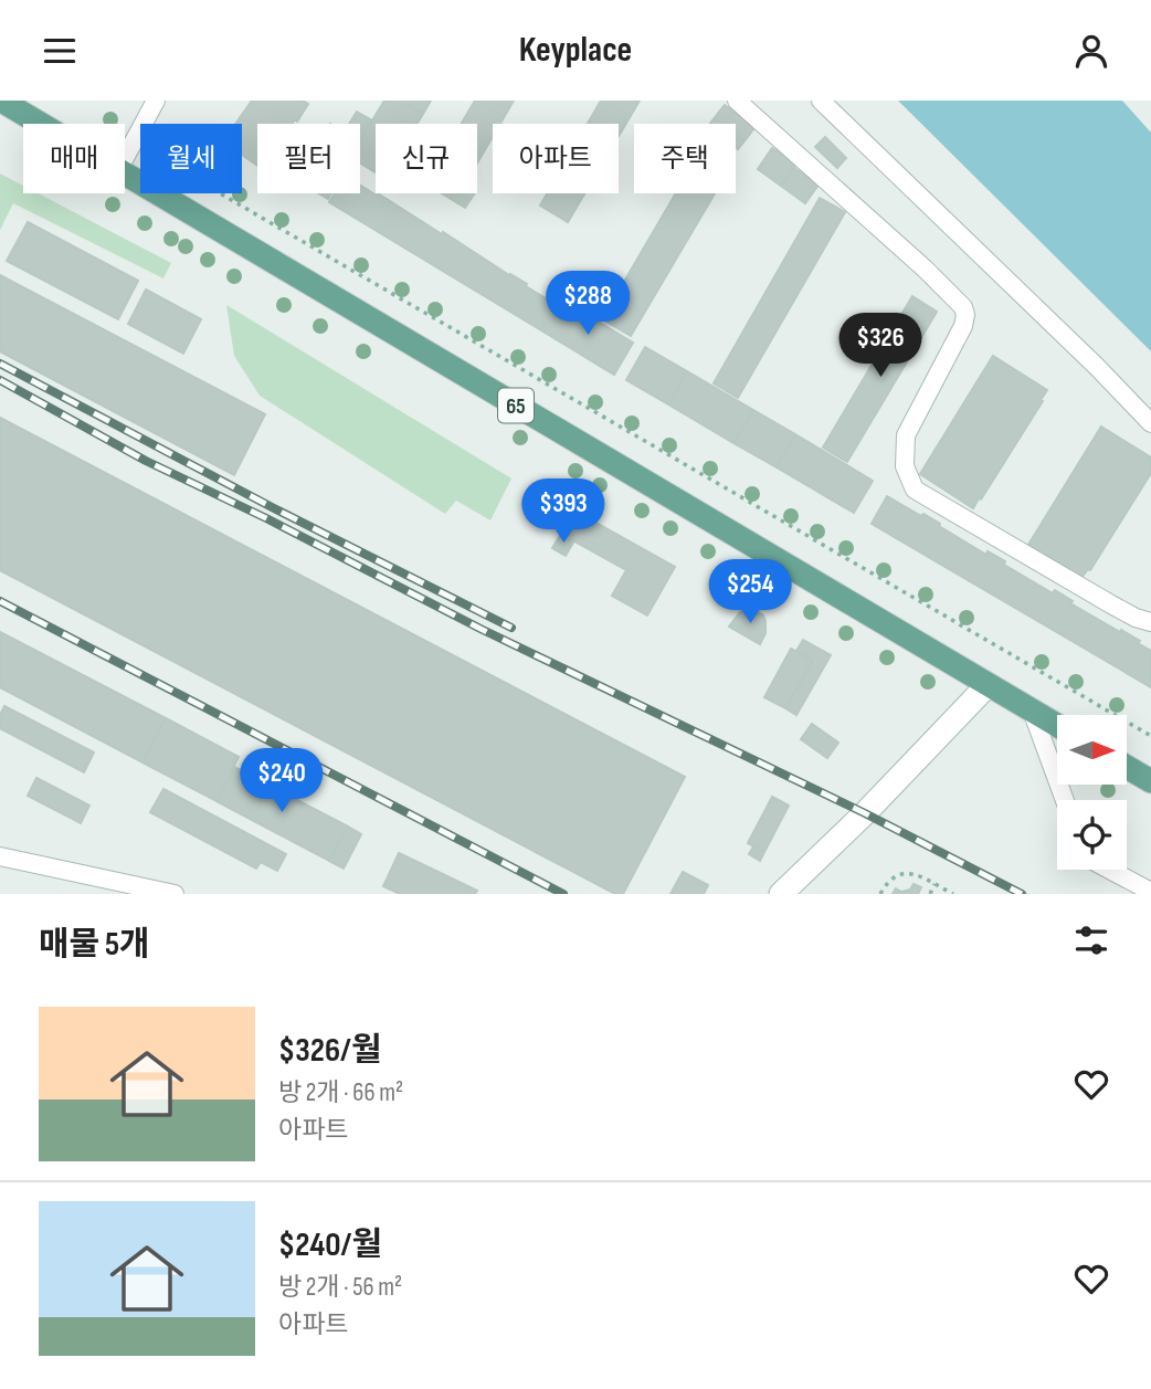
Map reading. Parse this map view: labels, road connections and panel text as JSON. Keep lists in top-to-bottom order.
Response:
{
  "streets": {
    "main road": ["65"]
  },
  "north": "right",
  "page": {
    "header": "Keyplace",
    "chip": [
      "매매",
      "월세",
      "필터",
      "신규",
      "아파트",
      "주택"
    ],
    "price": [
      "$288",
      "$326",
      "$393",
      "$254",
      "$240"
    ],
    "heading": "매물 5개",
    "list": [
      {
        "name": "$326/월",
        "note": "방 2개 · 66 m² · 아파트"
      },
      {
        "name": "$240/월",
        "note": "방 2개 · 56 m² · 아파트"
      }
    ]
  }
}
